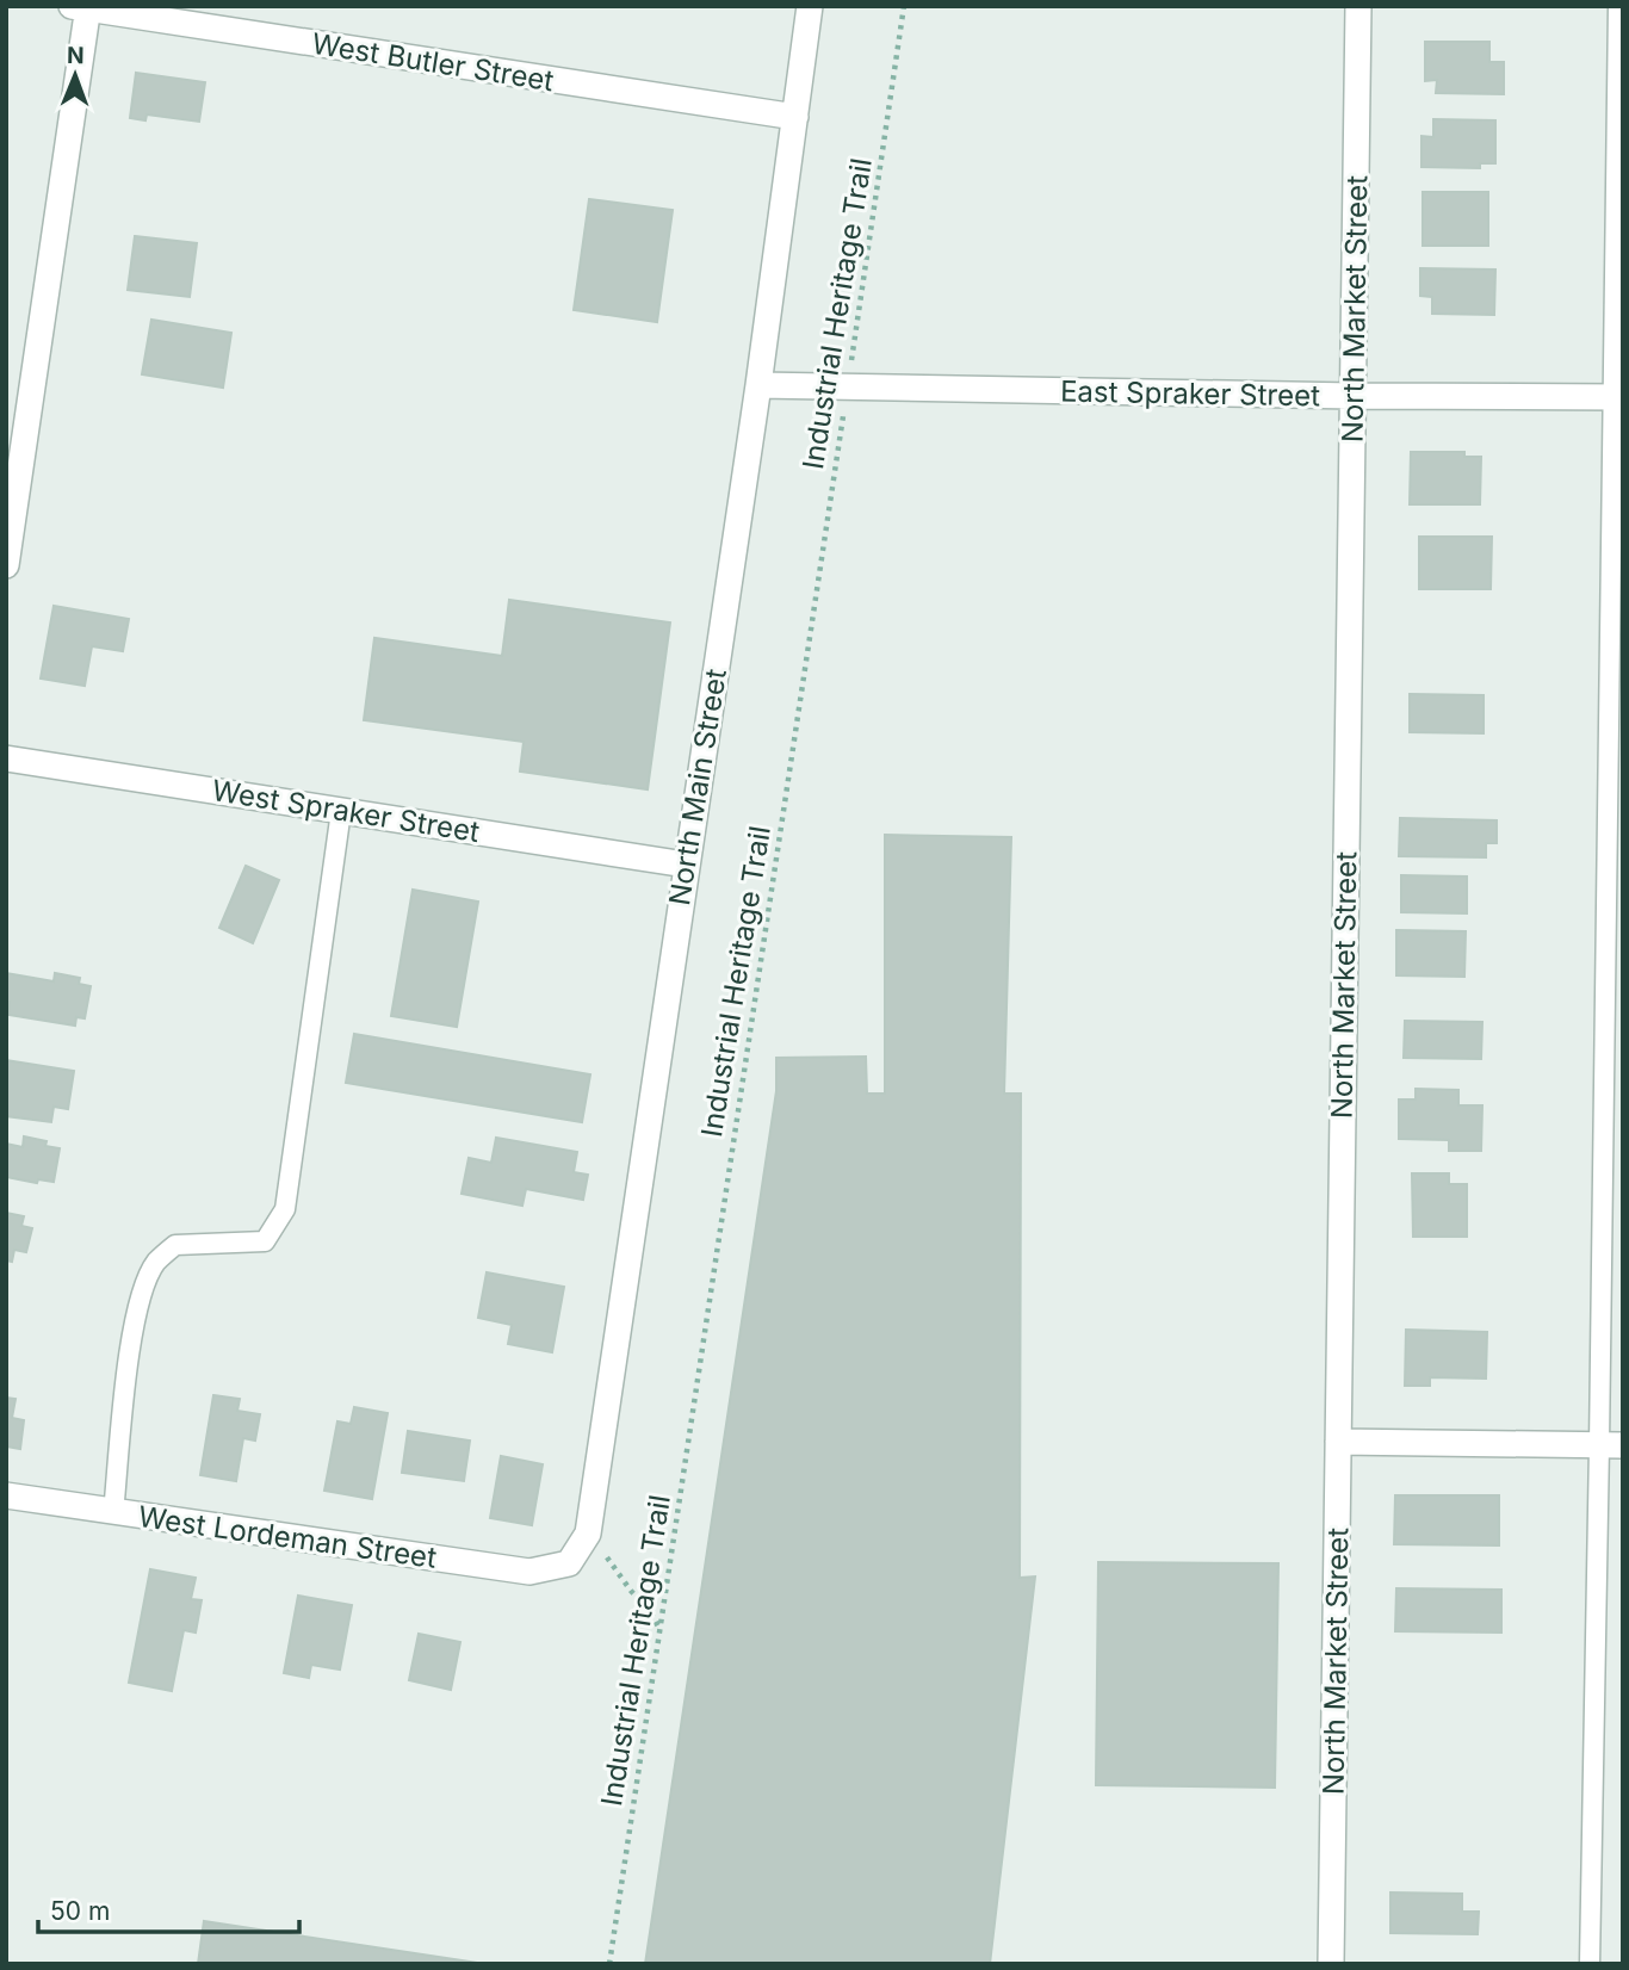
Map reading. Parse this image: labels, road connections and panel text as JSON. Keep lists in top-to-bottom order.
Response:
{
  "streets": {
    "street": [
      "West Butler Street",
      "North Market Street",
      "East Spraker Street",
      "North Main Street",
      "West Spraker Street",
      "West Lordeman Street"
    ],
    "path": ["Industrial Heritage Trail"]
  },
  "crossings": [
    ["West Butler Street", "North Main Street"],
    ["North Market Street", "East Spraker Street"],
    ["Industrial Heritage Trail", "East Spraker Street"],
    ["East Spraker Street", "North Main Street"],
    ["North Main Street", "West Spraker Street"],
    ["North Main Street", "West Lordeman Street"]
  ],
  "scale_bar": "50 m",
  "north": "top"
}
